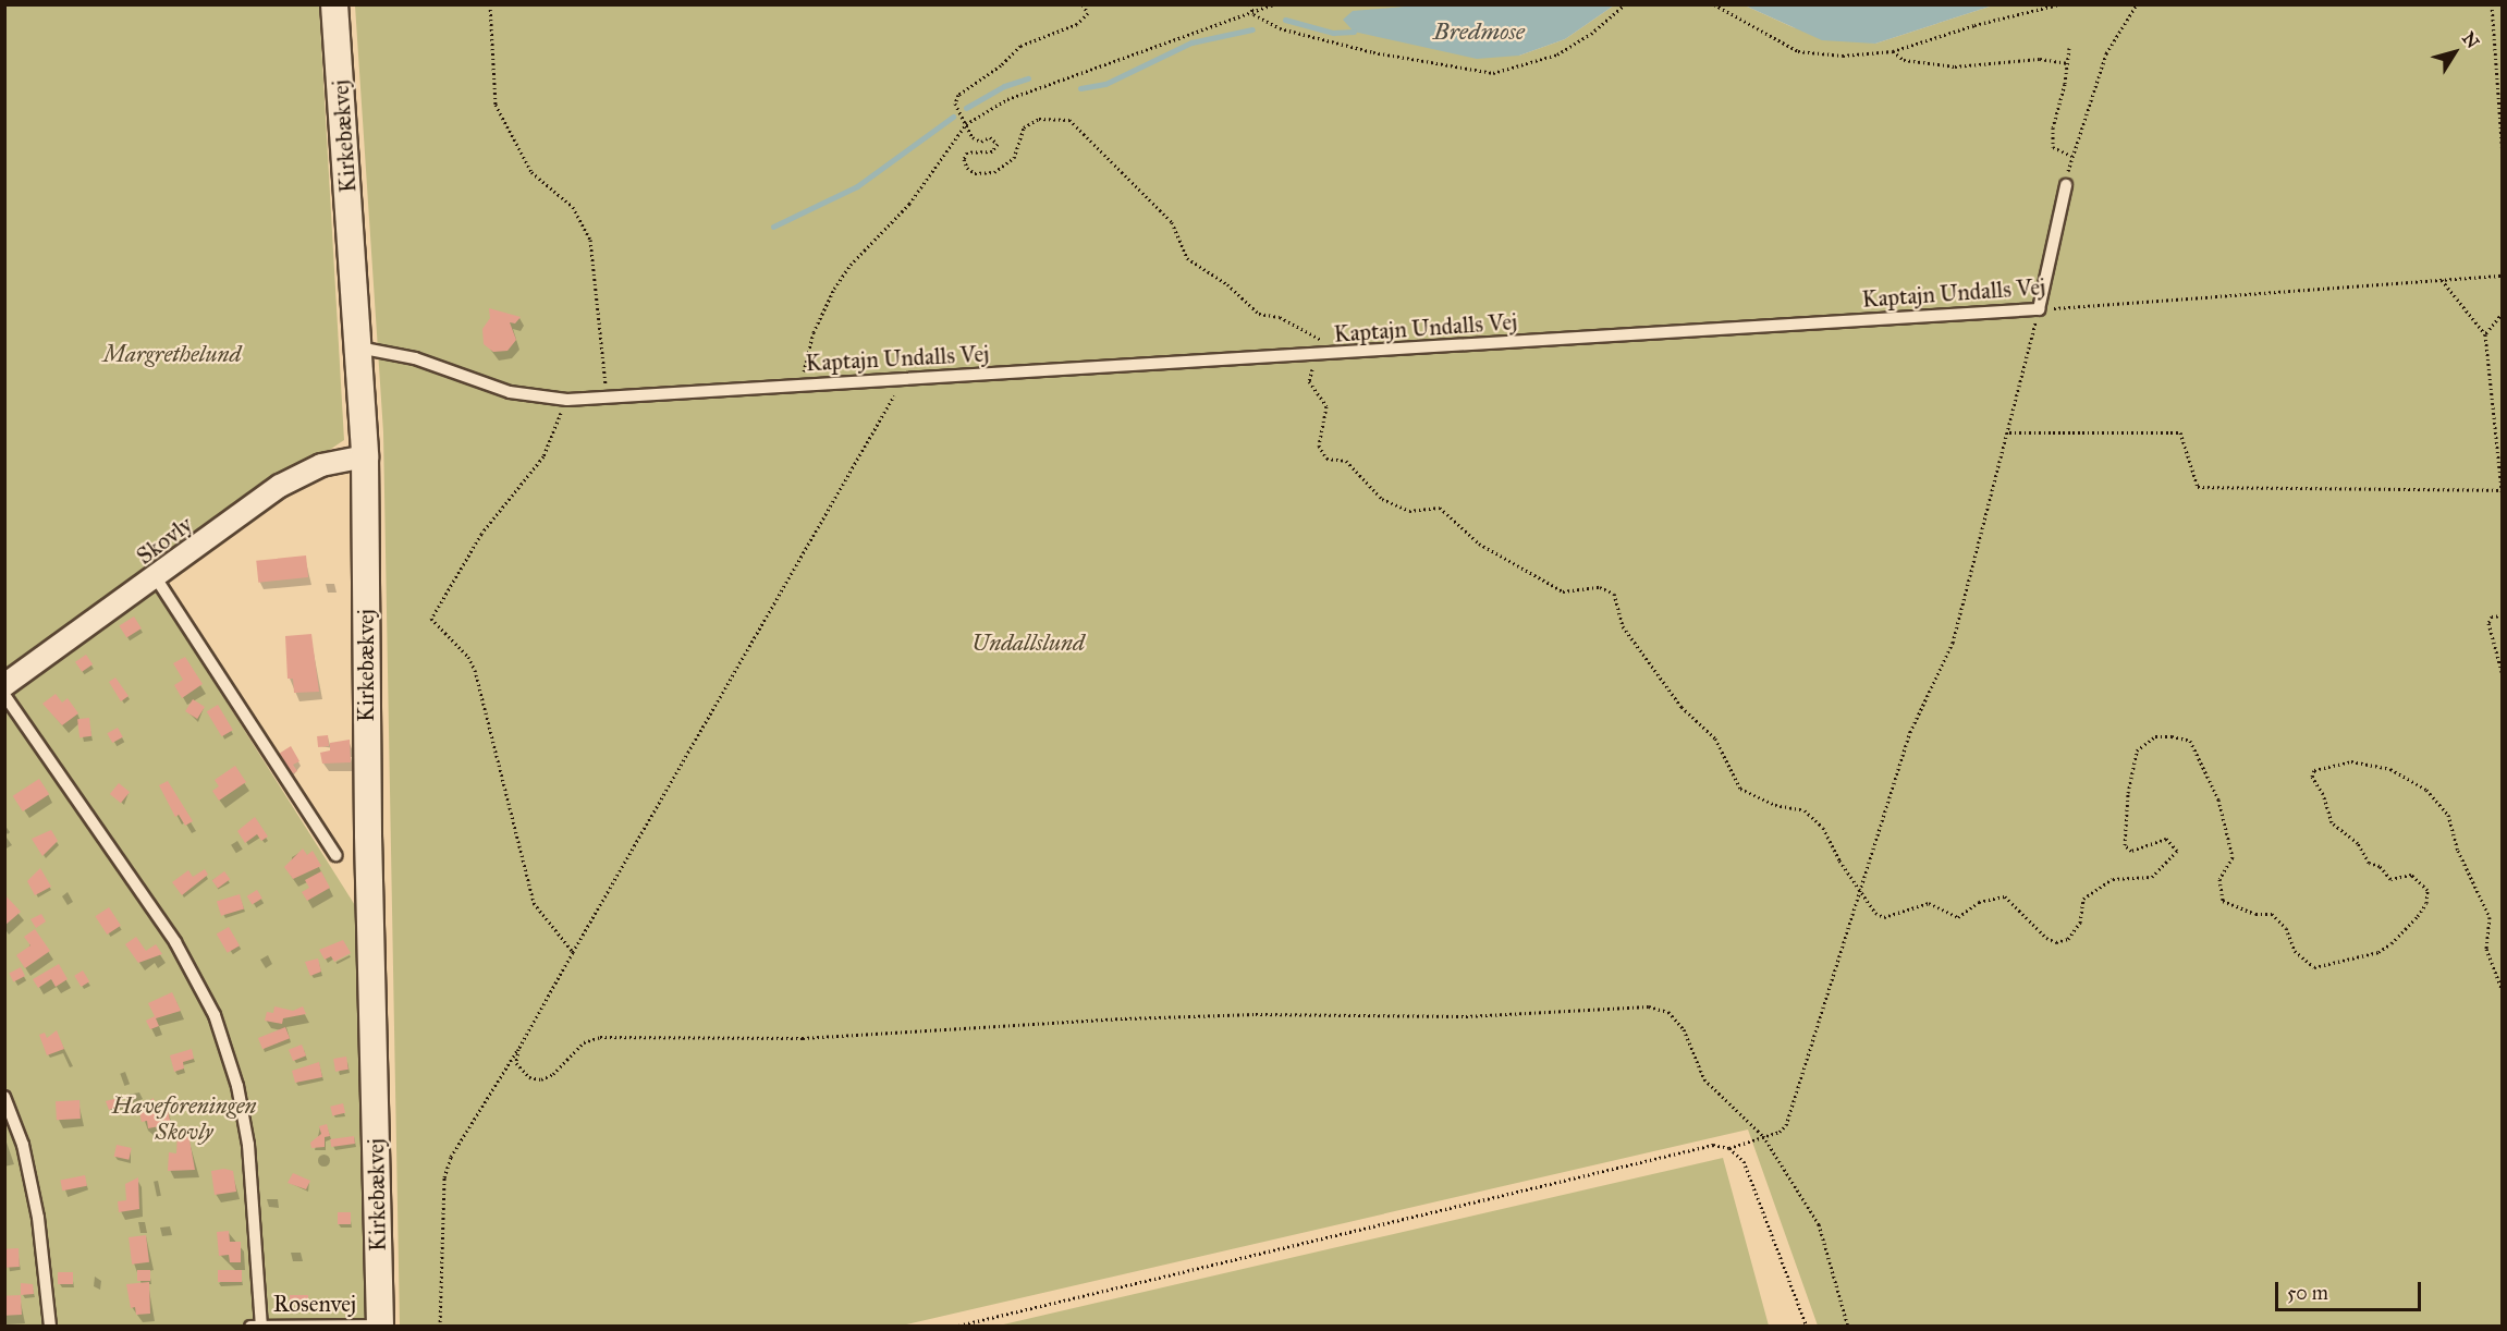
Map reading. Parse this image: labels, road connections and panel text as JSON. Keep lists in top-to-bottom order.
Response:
{
  "streets": {
    "street": ["Kirkebækvej", "Skovly"],
    "lane": ["Kaptajn Undalls Vej", "Rosenvej"]
  },
  "crossings": [
    ["Kirkebækvej", "Kaptajn Undalls Vej"],
    ["Kirkebækvej", "Skovly"],
    ["Kirkebækvej", "Rosenvej"]
  ],
  "water": ["Bredmose"],
  "parks": ["Margrethelund", "Undallslund", "Haveforeningen Skovly"],
  "scale_bar": "50 m",
  "north": "top right"
}
